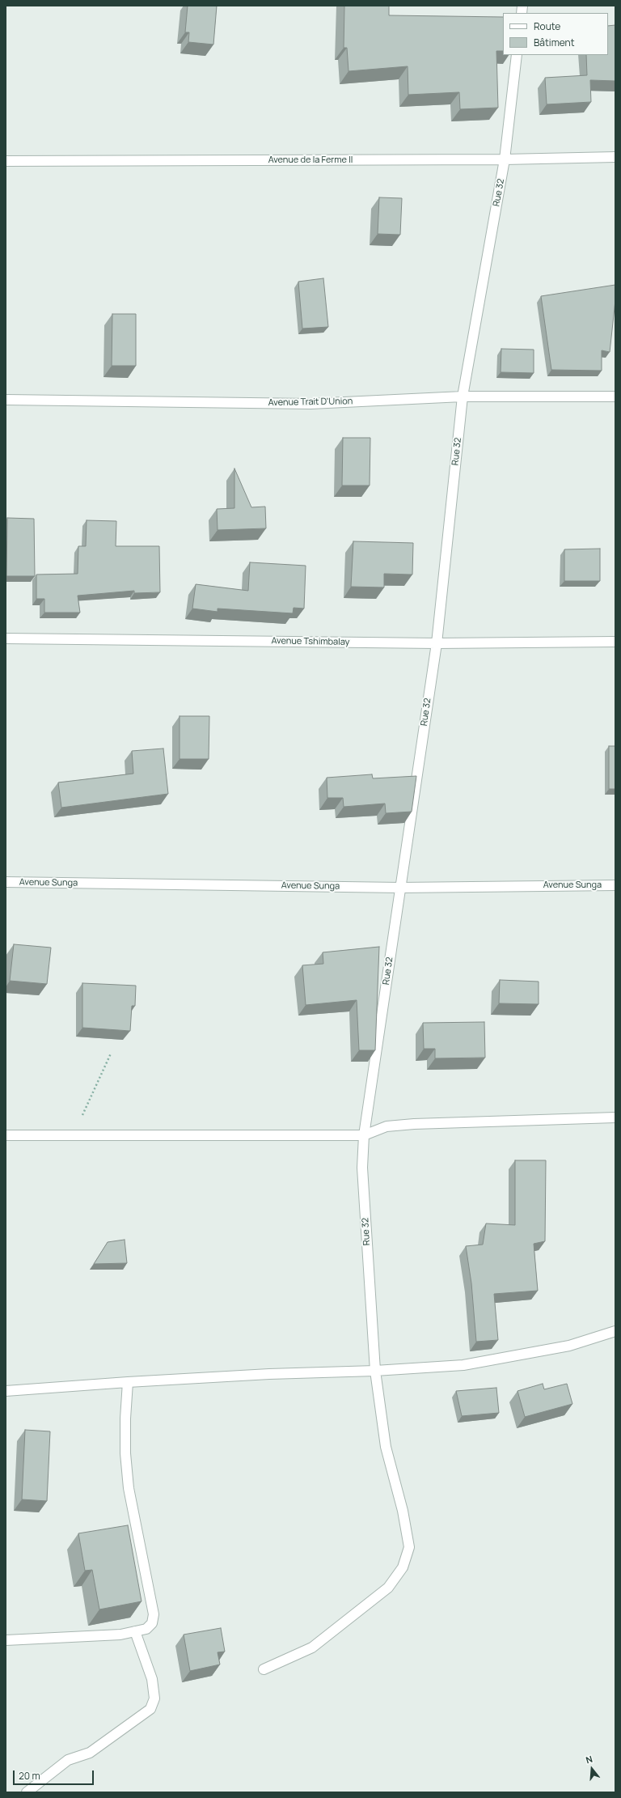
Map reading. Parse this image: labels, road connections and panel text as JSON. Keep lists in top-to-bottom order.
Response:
{
  "streets": {
    "street": [
      "Avenue de la Ferme II",
      "Rue 32",
      "Avenue Trait D'Union",
      "Avenue Tshimbalay",
      "Avenue Sunga"
    ]
  },
  "crossings": [
    ["Avenue de la Ferme II", "Rue 32"],
    ["Rue 32", "Avenue Trait D'Union"],
    ["Rue 32", "Avenue Tshimbalay"],
    ["Rue 32", "Avenue Sunga"]
  ],
  "legend": ["Route", "Bâtiment"],
  "scale_bar": "20 m",
  "north": "top"
}
